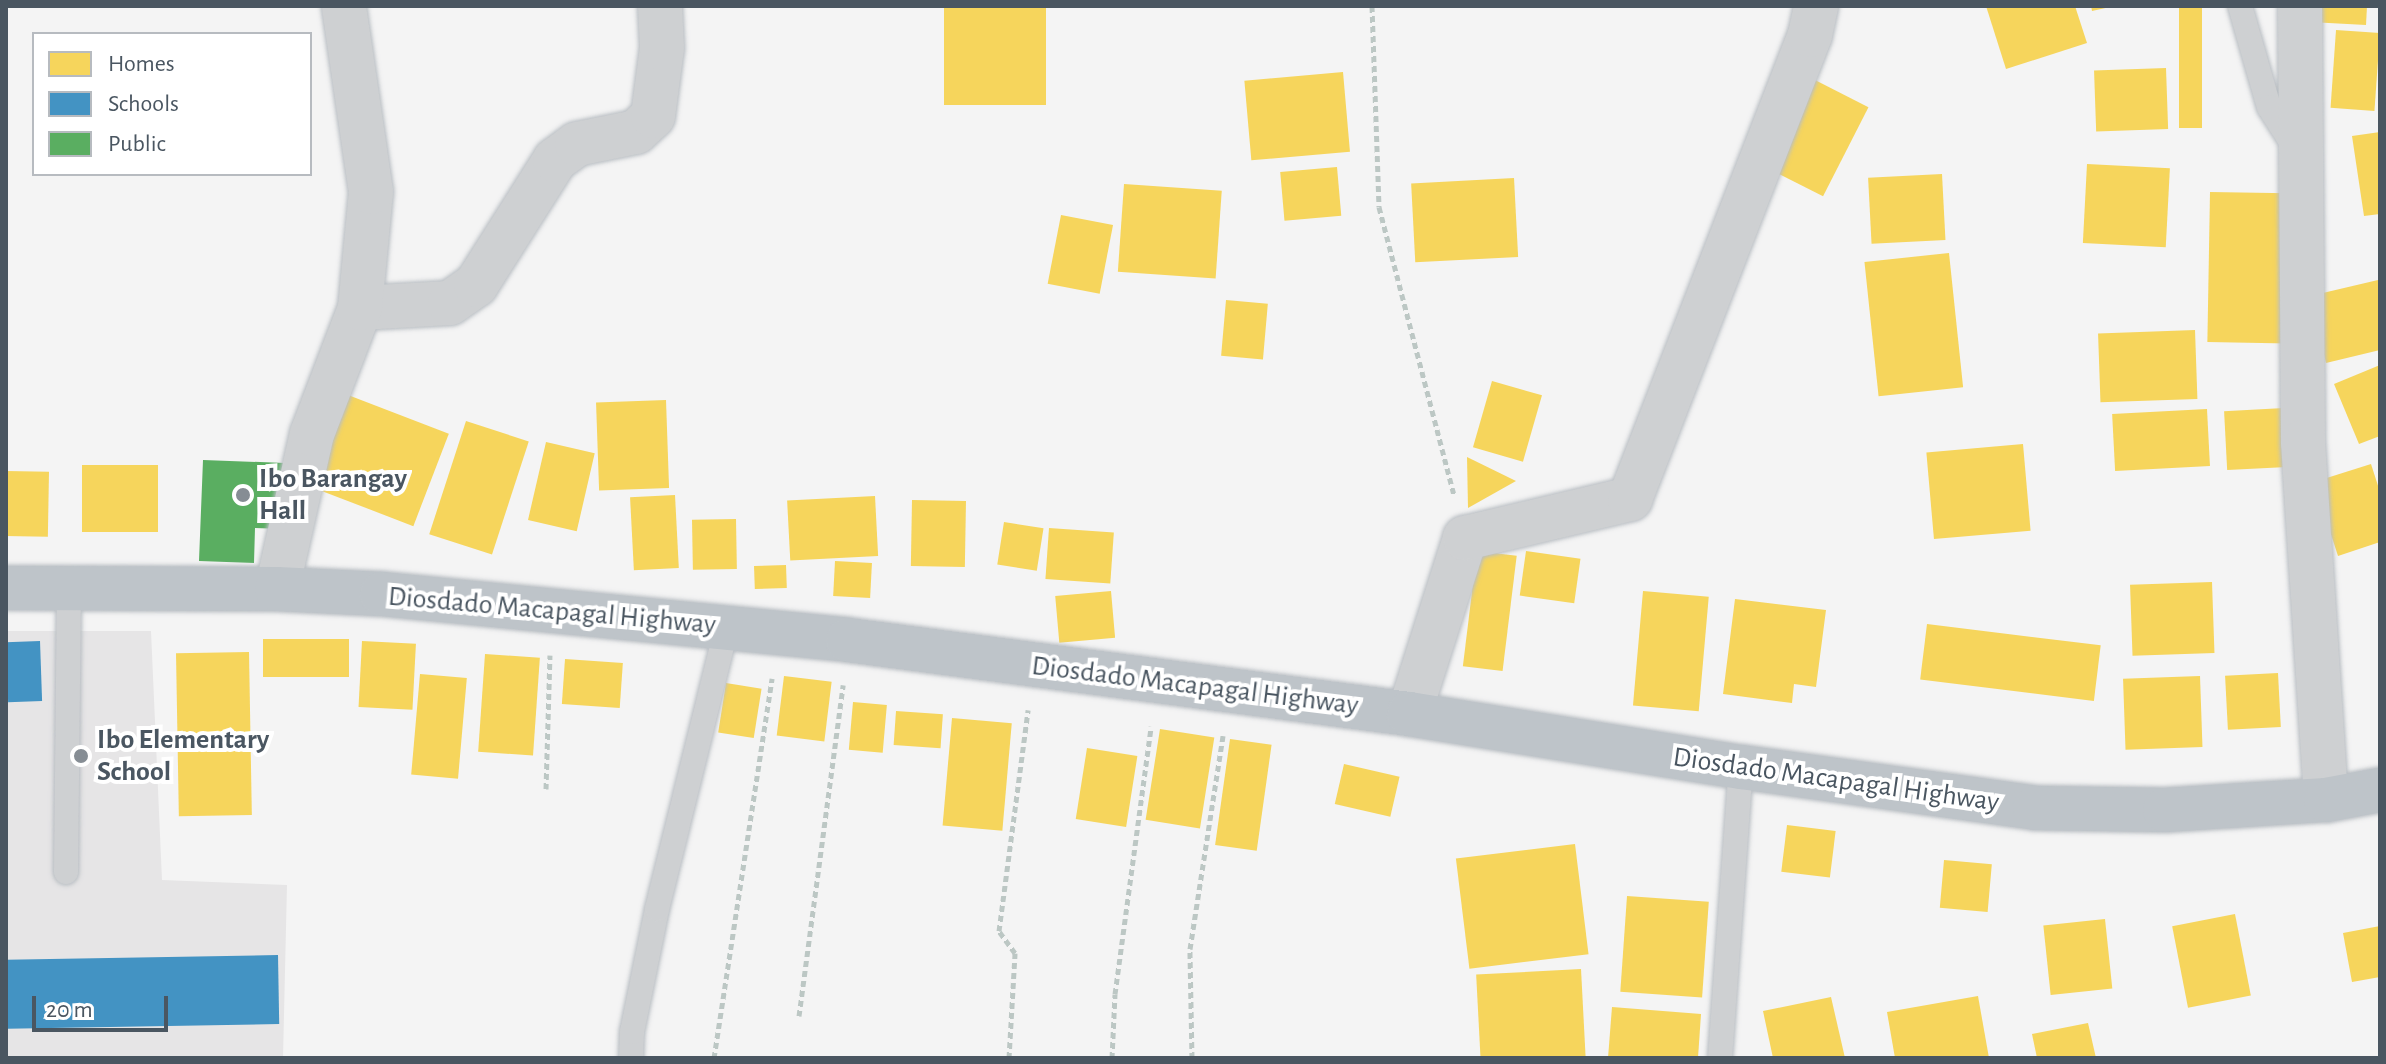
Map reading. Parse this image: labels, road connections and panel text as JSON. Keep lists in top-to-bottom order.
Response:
{
  "streets": {
    "highway": ["Diosdado Macapagal Highway"]
  },
  "places": ["Ibo Barangay Hall", "Ibo Elementary School"],
  "legend": ["Homes", "Schools", "Public"],
  "scale_bar": "20 m"
}
